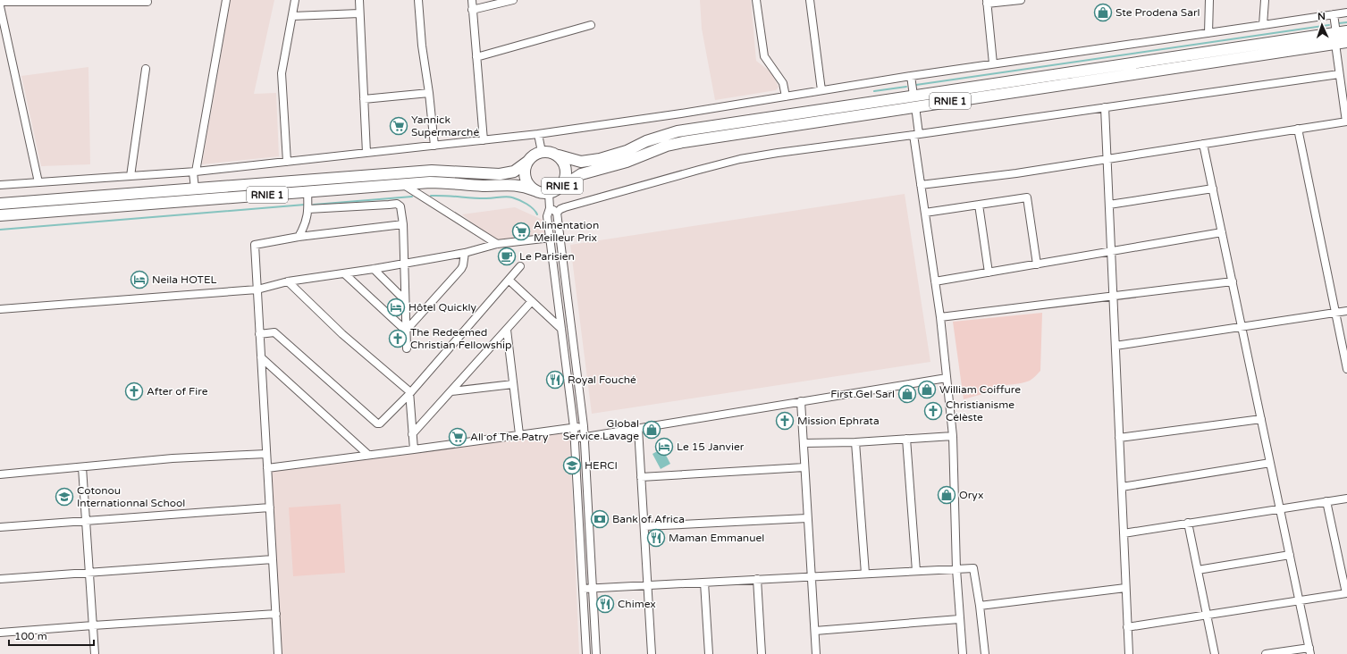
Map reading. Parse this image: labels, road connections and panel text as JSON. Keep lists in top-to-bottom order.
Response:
{
  "streets": {
    "highway": ["RNIE 1"]
  },
  "places": {
    "shop": [
      "Ste Prodena Sarl",
      "William Coiffure",
      "First Gel Sarl",
      "Global Service Lavage",
      "Oryx"
    ],
    "supermarket": ["Yannick Supermarché", "Alimentation Meilleur Prix", "All of The Patry"],
    "cafe": ["Le Parisien"],
    "hotel": ["Neila HOTEL", "Hôtel Quickly", "Le 15 Janvier"],
    "church": [
      "The Redeemed Christian Fellowship",
      "After of Fire",
      "Christianisme Célèste",
      "Mission Ephrata"
    ],
    "restaurant": ["Royal Fouché", "Maman Emmanuel", "Chimex"],
    "school or university": ["HERCI", "Cotonou Internationnal School"],
    "bank": ["Bank of Africa"]
  },
  "scale_bar": "100 m",
  "north": "top"
}
